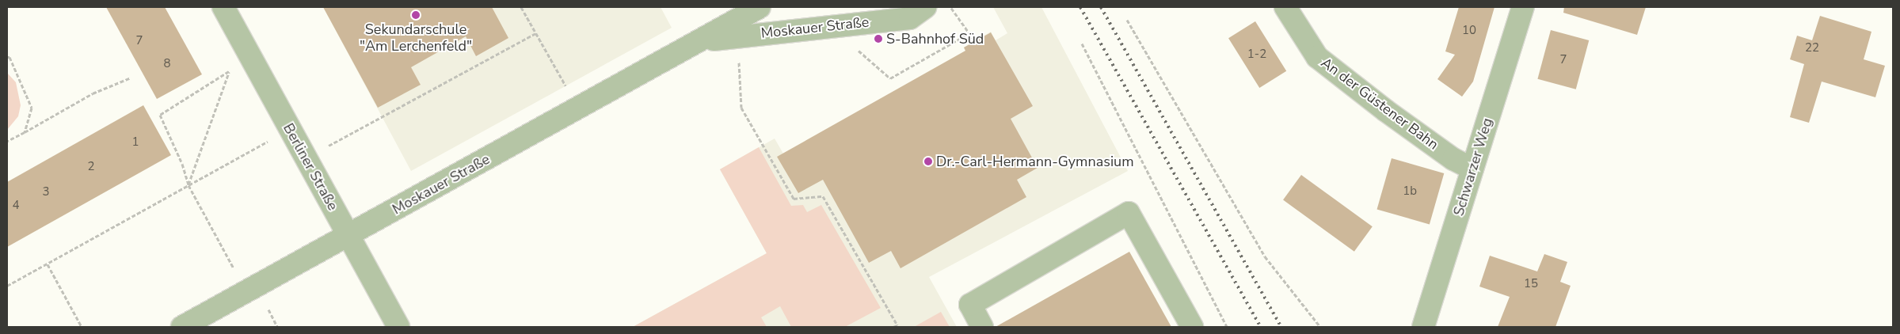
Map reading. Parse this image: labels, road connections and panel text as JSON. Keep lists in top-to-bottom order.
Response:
{
  "streets": {
    "street": [
      "Moskauer Straße",
      "An der Güstener Bahn",
      "Berliner Straße",
      "Schwarzer Weg"
    ]
  },
  "crossings": [
    ["Moskauer Straße", "Berliner Straße"],
    ["An der Güstener Bahn", "Schwarzer Weg"]
  ],
  "places": ["Sekundarschule \"Am Lerchenfeld\"", "S-Bahnhof Süd", "Dr.-Carl-Hermann-Gymnasium"],
  "house_numbers": [
    "10",
    "7",
    "22",
    "1-2",
    "7",
    "8",
    "1",
    "2",
    "1b",
    "3",
    "4",
    "15"
  ]
}
